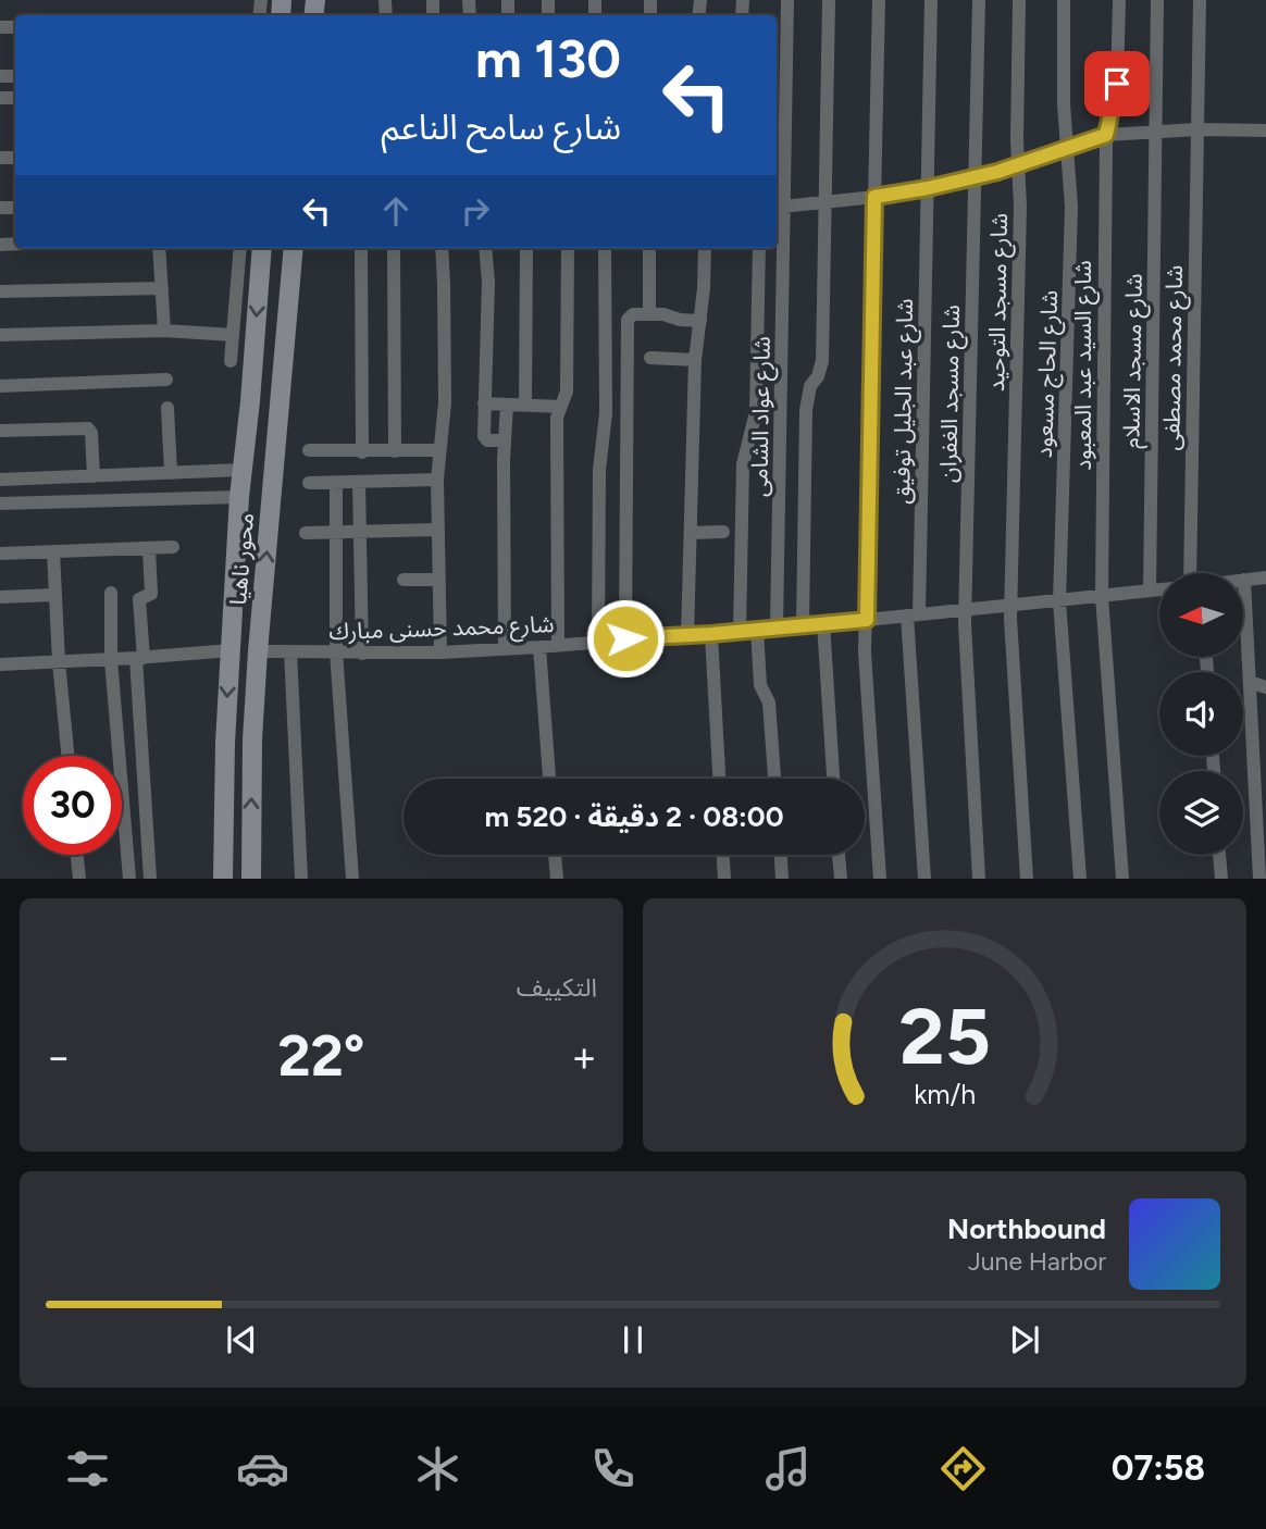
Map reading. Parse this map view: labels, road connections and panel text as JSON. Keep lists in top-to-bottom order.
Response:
{
  "streets": {
    "main road": ["محور ناهيا"],
    "street": [
      "شارع مسجد التوحيد",
      "شارع محمد مصطفى",
      "شارع مسجد الاسلام",
      "شارع السيد عبد المعبود",
      "شارع الحاج مسعود",
      "شارع مسجد الغفران",
      "شارع عبد الجليل توفيق",
      "شارع عواد الشامى",
      "شارع محمد حسنى مبارك"
    ]
  },
  "crossings": [
    ["شارع مسجد التوحيد", "شارع محمد حسنى مبارك"],
    ["شارع مسجد الاسلام", "شارع محمد حسنى مبارك"],
    ["شارع السيد عبد المعبود", "شارع محمد حسنى مبارك"],
    ["شارع الحاج مسعود", "شارع محمد حسنى مبارك"],
    ["شارع مسجد الغفران", "شارع محمد حسنى مبارك"],
    ["شارع عبد الجليل توفيق", "شارع محمد حسنى مبارك"],
    ["شارع عواد الشامى", "شارع محمد حسنى مبارك"],
    ["محور ناهيا", "شارع محمد حسنى مبارك"]
  ],
  "north": "left",
  "page": {
    "turn": ["130 m", "شارع سامح الناعم"],
    "limit": "30",
    "trip": "08:00 · 2 دقيقة · 520 m",
    "tile": "التكييف",
    "heat": ["−", "22°", "+"],
    "song": ["Northbound", "June Harbor"],
    "tabs": "07:58",
    "gauge": ["25", "km/h"]
  }
}
